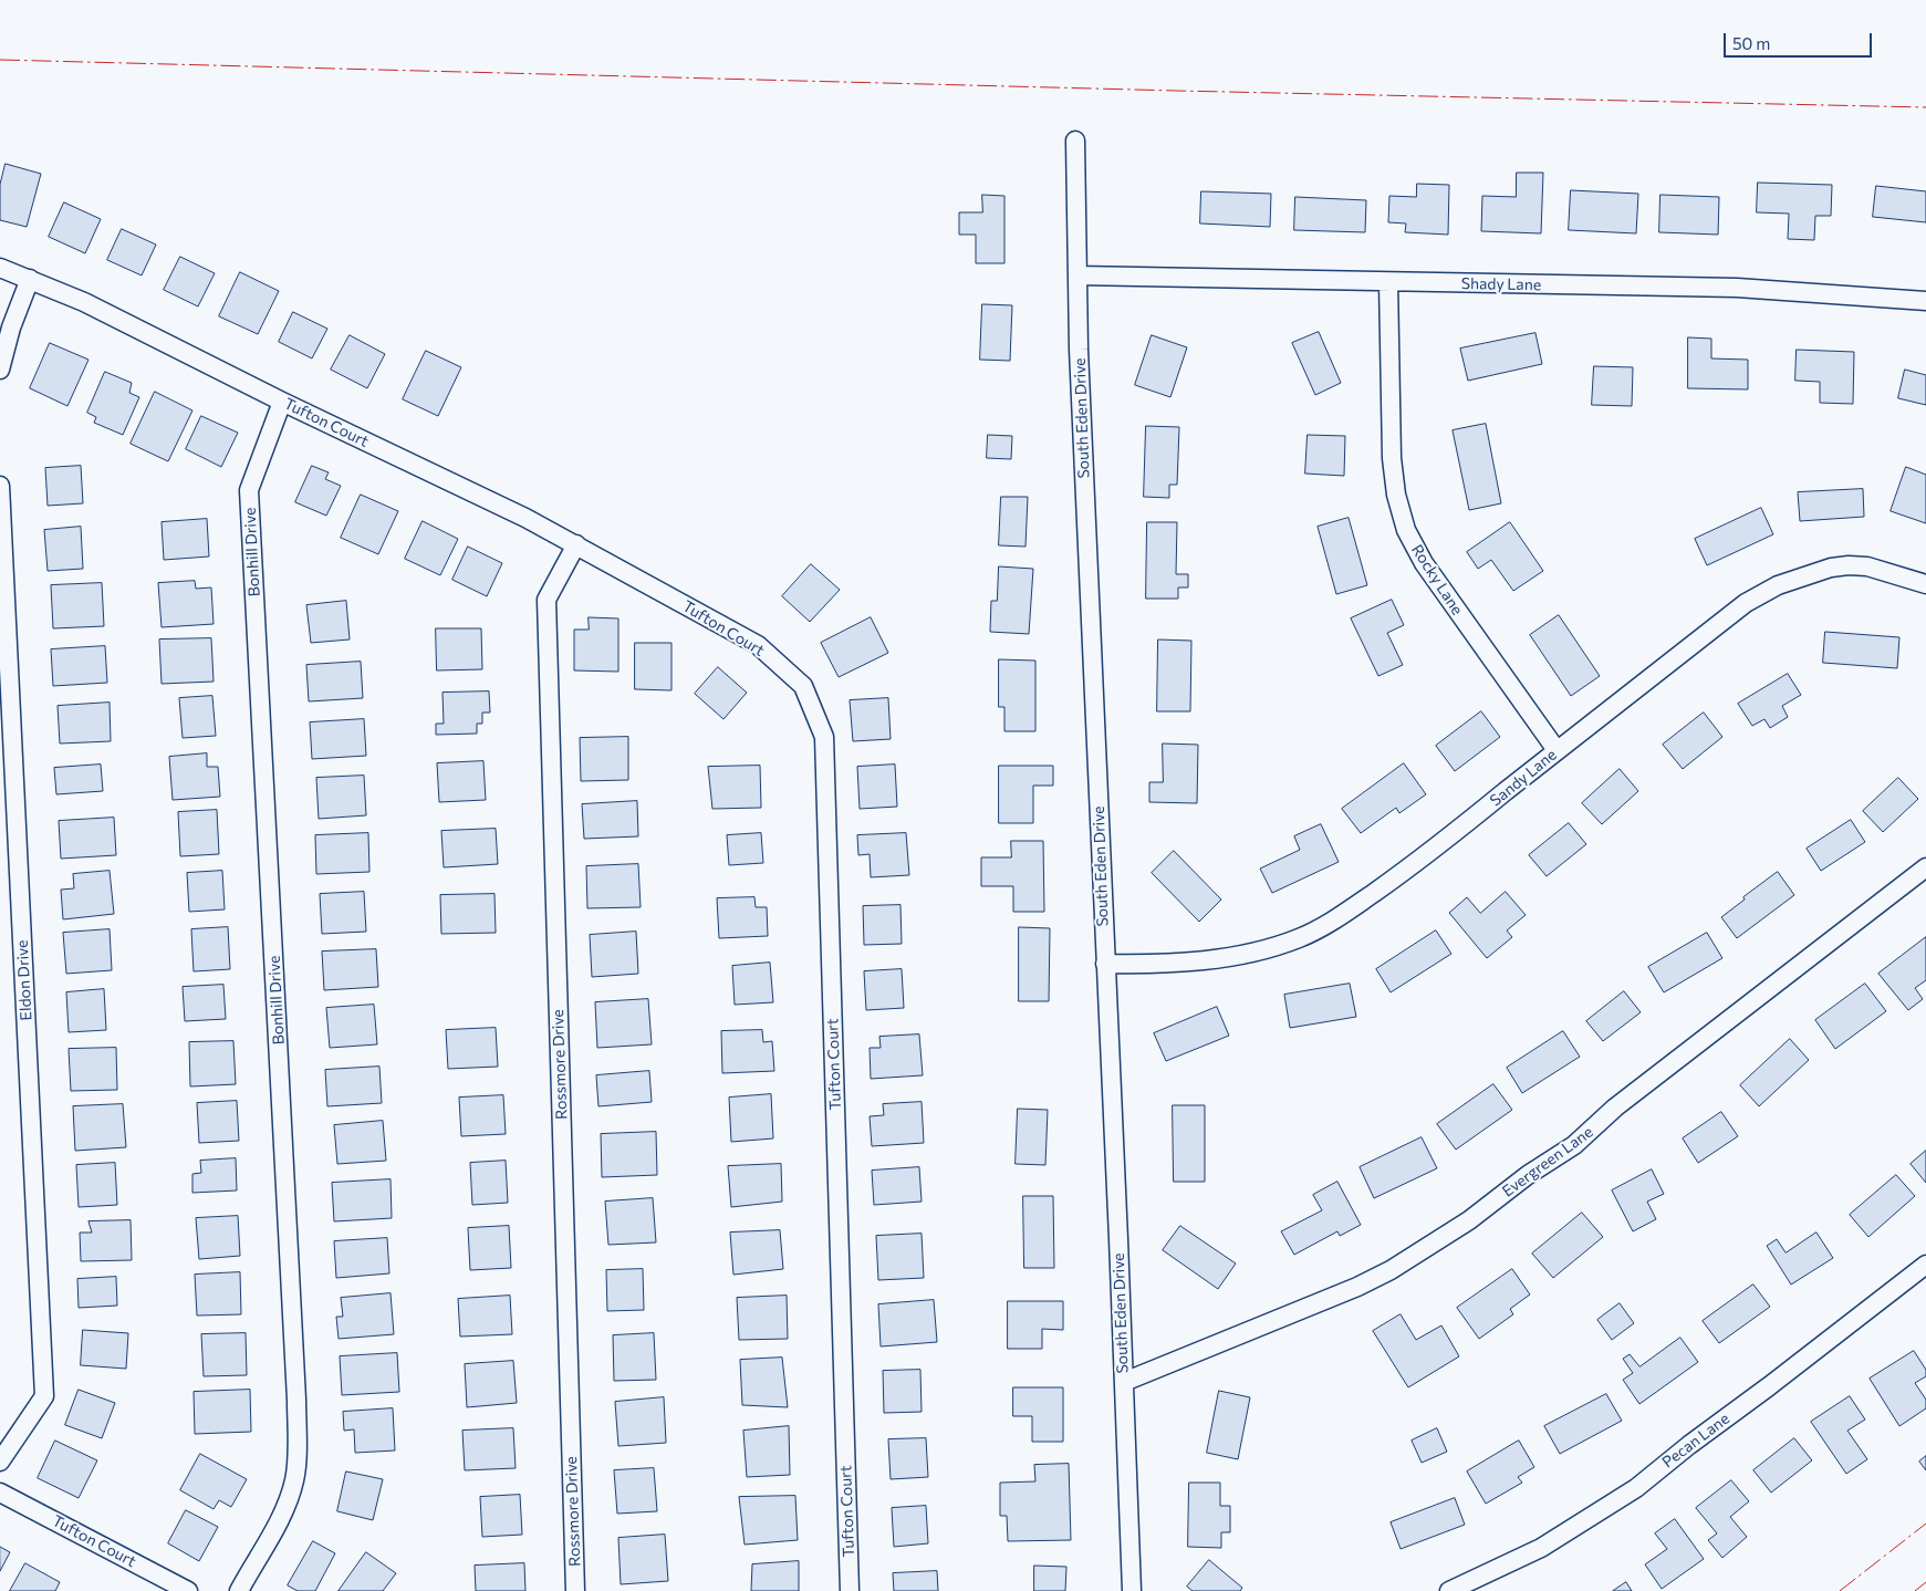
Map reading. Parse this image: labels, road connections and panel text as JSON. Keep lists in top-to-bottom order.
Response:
{
  "streets": {
    "street": [
      "Shady Lane",
      "South Eden Drive",
      "Tufton Court",
      "Bonhill Drive",
      "Rocky Lane",
      "Sandy Lane",
      "Eldon Drive",
      "Rossmore Drive",
      "Evergreen Lane",
      "Pecan Lane"
    ]
  },
  "crossings": [
    ["Shady Lane", "South Eden Drive"],
    ["Shady Lane", "Rocky Lane"],
    ["South Eden Drive", "Sandy Lane"],
    ["South Eden Drive", "Evergreen Lane"],
    ["Tufton Court", "Bonhill Drive"],
    ["Tufton Court", "Rossmore Drive"],
    ["Rocky Lane", "Sandy Lane"]
  ],
  "scale_bar": "50 m"
}
